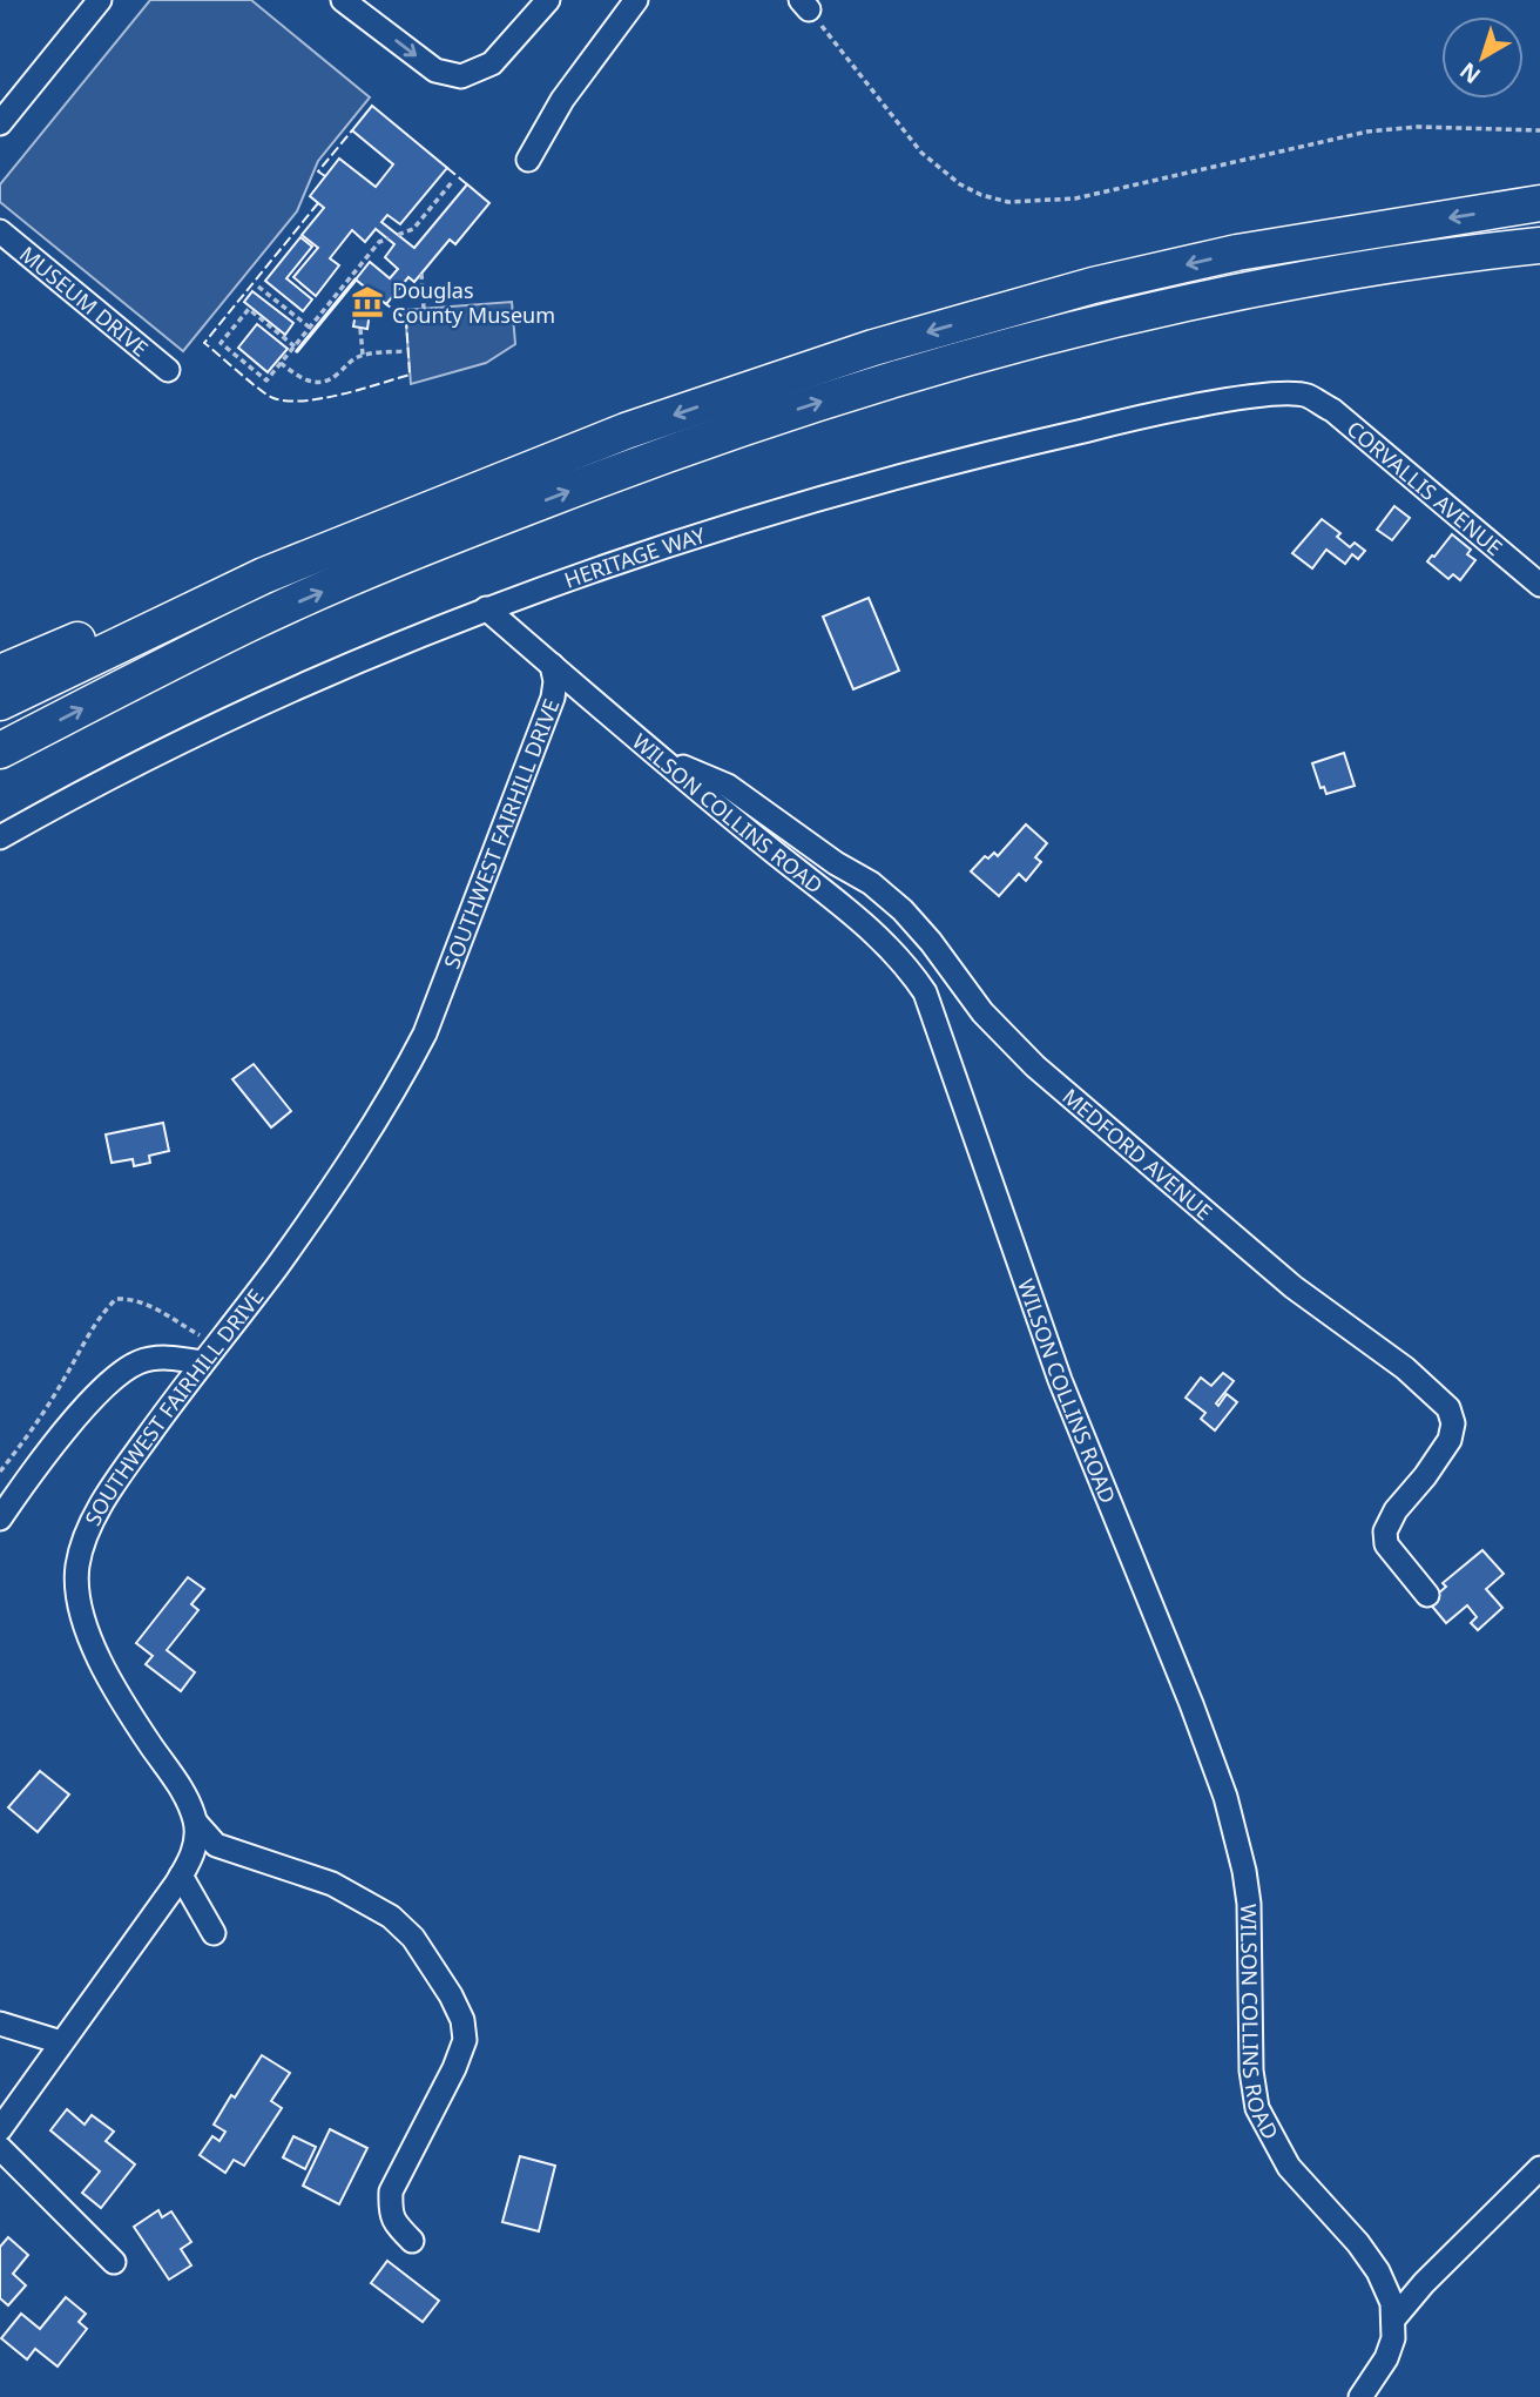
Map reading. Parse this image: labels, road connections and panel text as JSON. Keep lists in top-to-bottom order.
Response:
{
  "streets": {
    "street": [
      "MUSEUM DRIVE",
      "CORVALLIS AVENUE",
      "HERITAGE WAY",
      "WILSON COLLINS ROAD",
      "SOUTHWEST FAIRHILL DRIVE",
      "MEDFORD AVENUE"
    ]
  },
  "crossings": [
    ["CORVALLIS AVENUE", "HERITAGE WAY"],
    ["HERITAGE WAY", "WILSON COLLINS ROAD"],
    ["WILSON COLLINS ROAD", "SOUTHWEST FAIRHILL DRIVE"],
    ["WILSON COLLINS ROAD", "MEDFORD AVENUE"]
  ],
  "places": {
    "museum": ["Douglas County Museum"]
  },
  "north": "bottom left"
}
